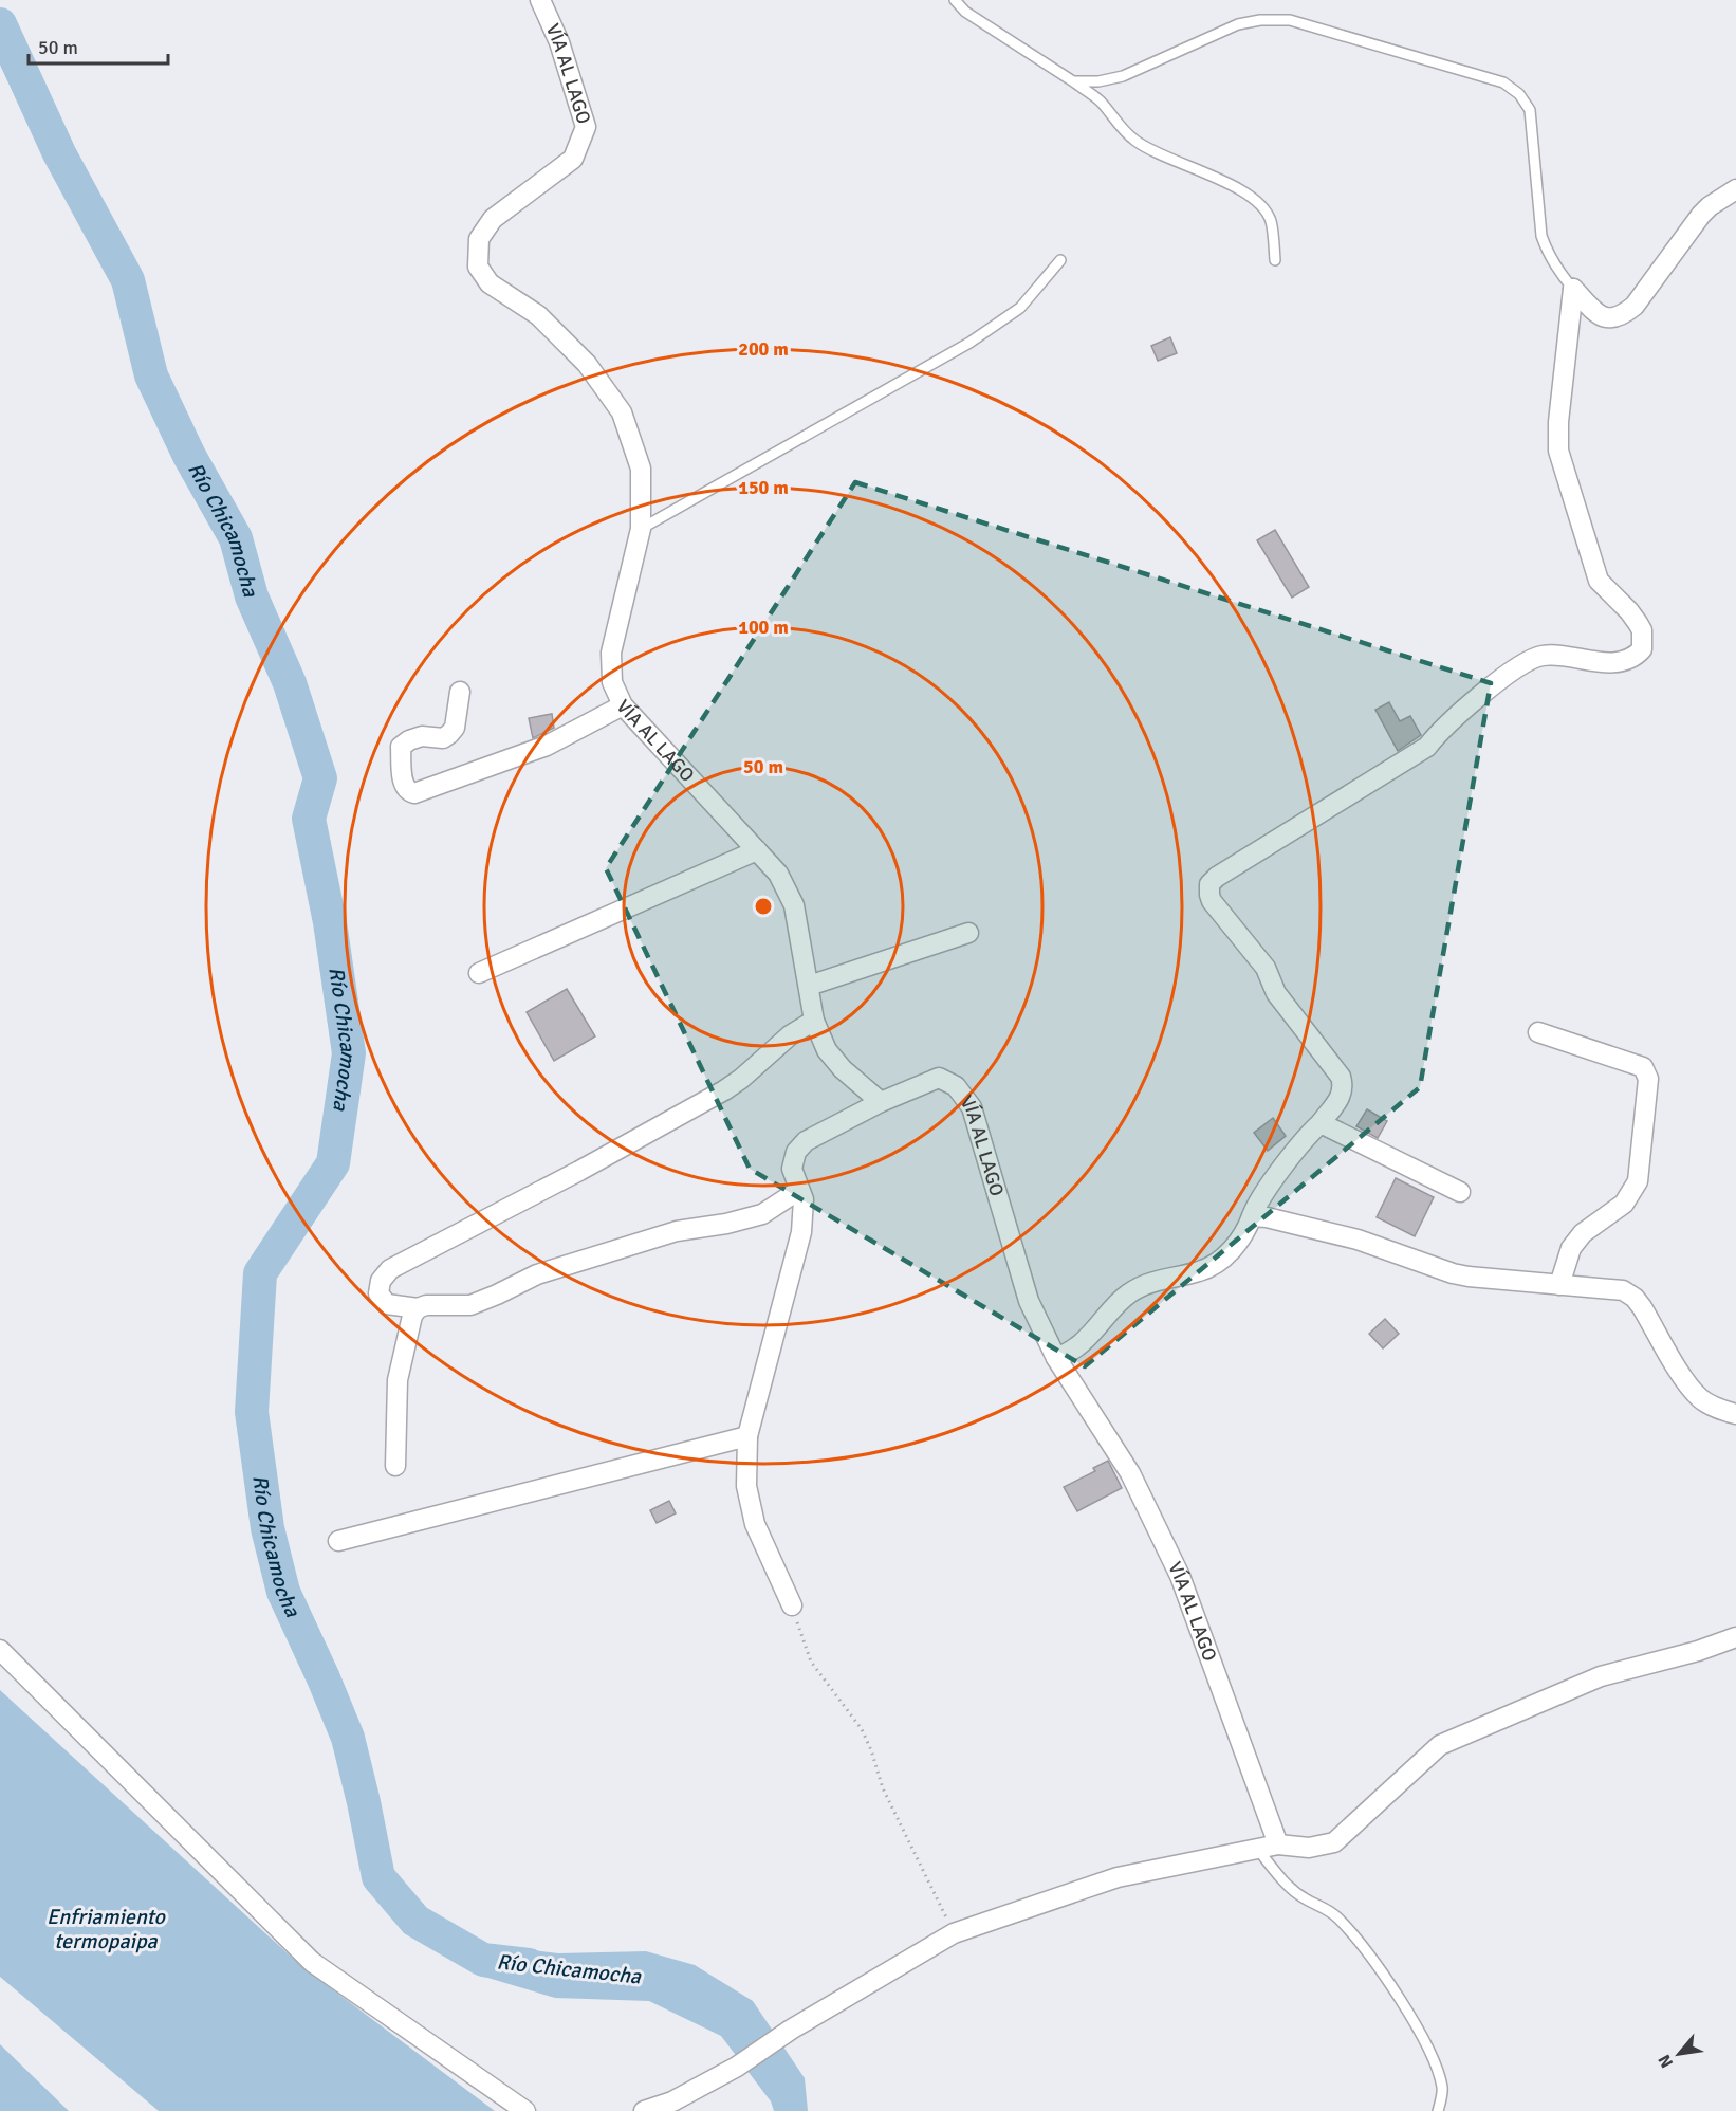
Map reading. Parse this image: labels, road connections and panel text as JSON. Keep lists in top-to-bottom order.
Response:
{
  "streets": {
    "street": ["VÍA AL LAGO"]
  },
  "water": ["Río Chicamocha", "Enfriamiento termopaipa"],
  "scale_bar": "50 m",
  "north": "bottom left",
  "rings": [
    "200 m",
    "150 m",
    "100 m",
    "50 m"
  ]
}
